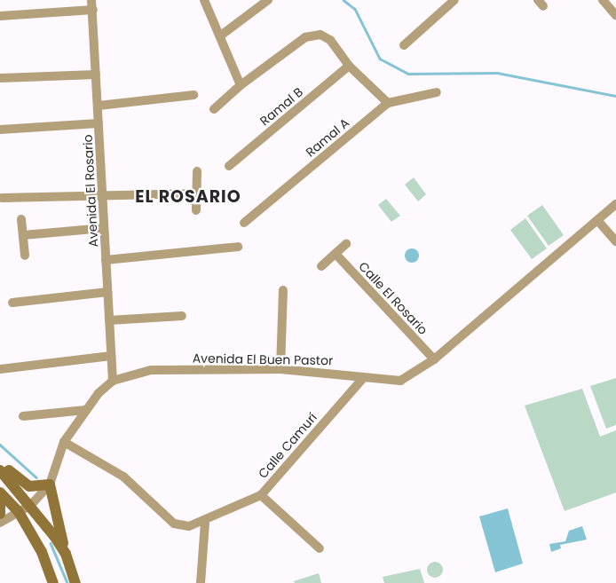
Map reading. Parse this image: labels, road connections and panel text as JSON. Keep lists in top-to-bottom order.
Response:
{
  "streets": {
    "street": [
      "Ramal B",
      "Ramal A",
      "Avenida El Rosario",
      "Calle El Rosario",
      "Avenida El Buen Pastor",
      "Calle Camurí"
    ]
  },
  "crossings": [
    ["Avenida El Rosario", "Avenida El Buen Pastor"],
    ["Calle El Rosario", "Avenida El Buen Pastor"],
    ["Avenida El Buen Pastor", "Calle Camurí"]
  ],
  "districts": ["EL ROSARIO"]
}
